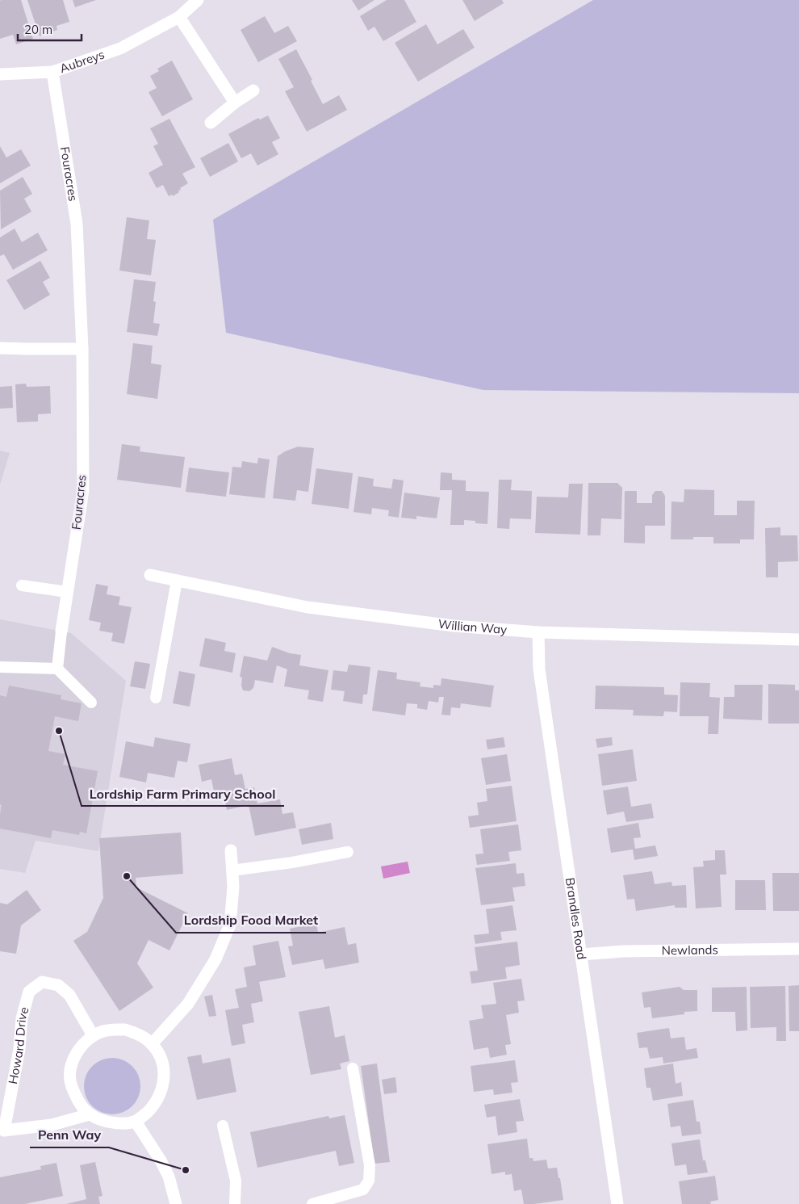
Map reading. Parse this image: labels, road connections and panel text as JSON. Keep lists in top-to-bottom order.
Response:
{
  "streets": {
    "street": [
      "Aubreys",
      "Fouracres",
      "Willian Way",
      "Brandles Road",
      "Newlands",
      "Howard Drive"
    ]
  },
  "crossings": [
    ["Aubreys", "Fouracres"],
    ["Willian Way", "Brandles Road"],
    ["Brandles Road", "Newlands"]
  ],
  "places": ["Lordship Farm Primary School", "Lordship Food Market", "Penn Way"],
  "scale_bar": "20 m"
}
